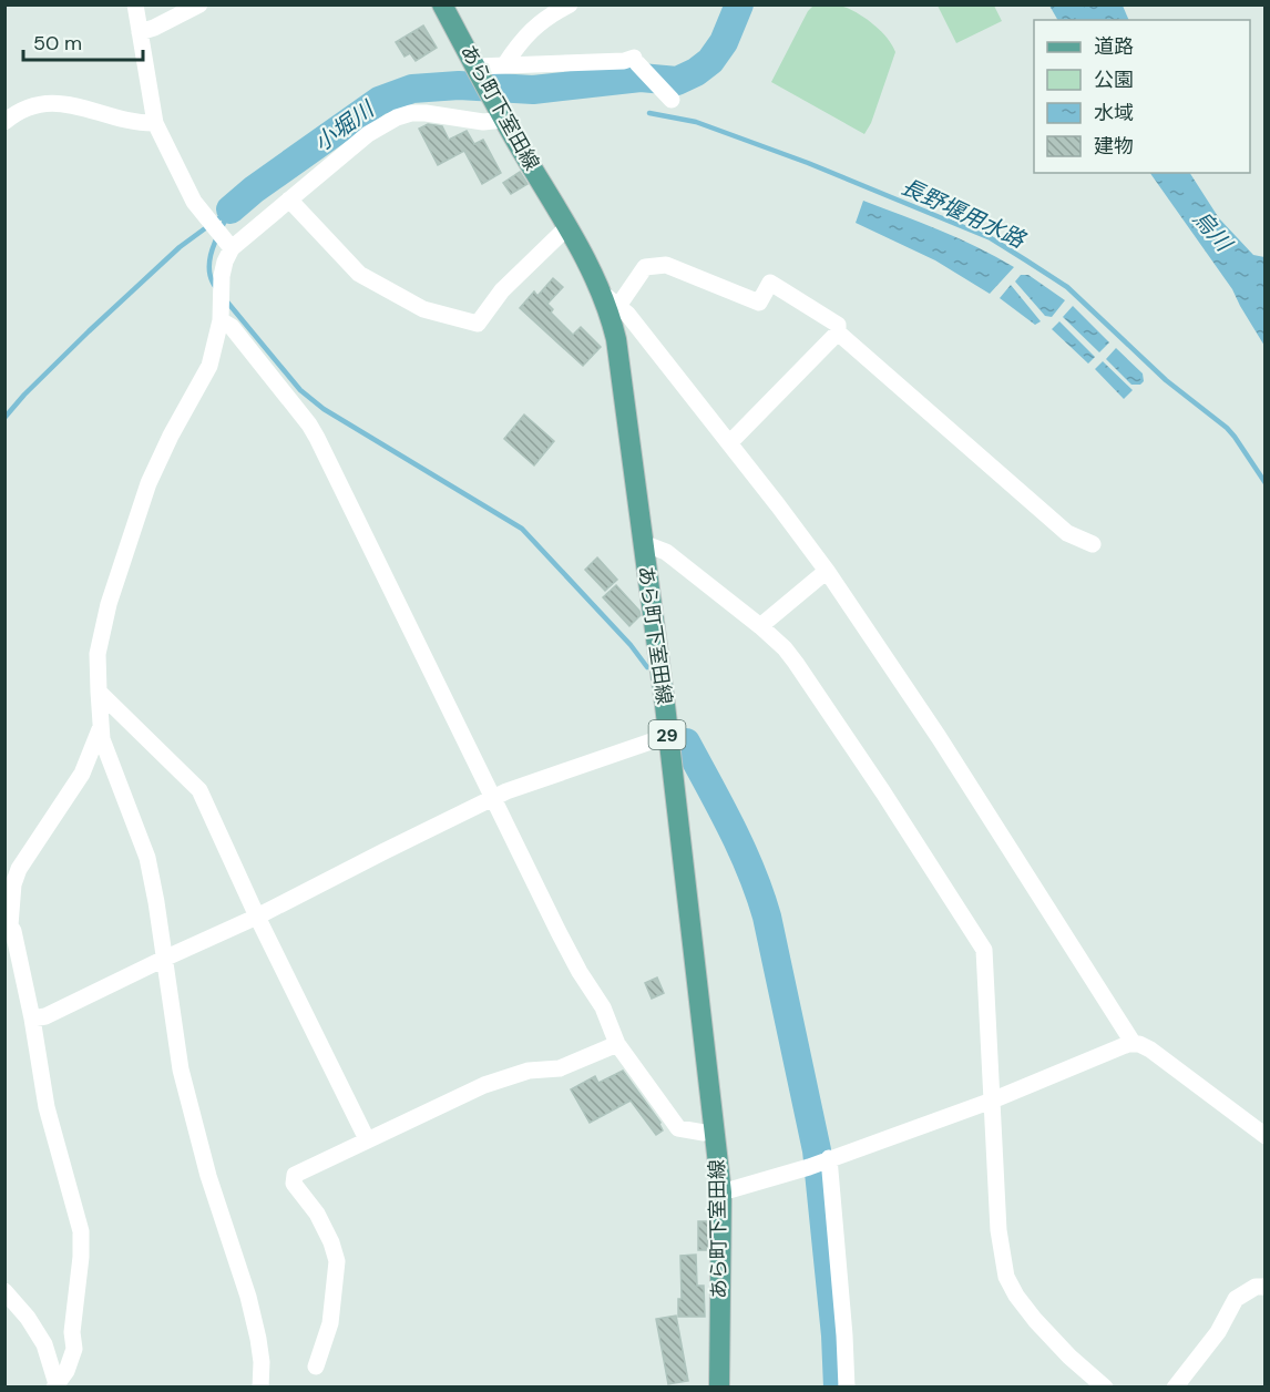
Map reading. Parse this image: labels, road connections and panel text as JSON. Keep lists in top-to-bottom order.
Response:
{
  "streets": {
    "main road": ["あら町下室田線", "29"]
  },
  "water": ["小堀川", "長野堰用水路", "烏川"],
  "legend": [
    "道路",
    "公園",
    "水域",
    "建物"
  ],
  "scale_bar": "50 m"
}
